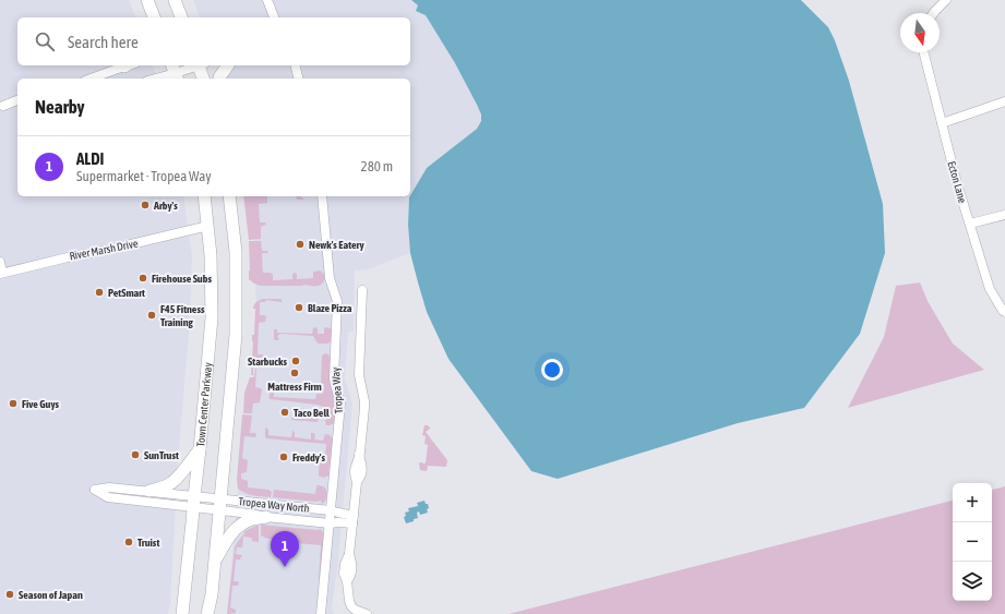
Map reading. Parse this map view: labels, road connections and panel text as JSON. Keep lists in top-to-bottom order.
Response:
{
  "streets": {
    "main road": ["Town Center Parkway"],
    "street": [
      "Ecton Lane",
      "River Marsh Drive",
      "Tropea Way",
      "Tropea Way North"
    ]
  },
  "crossings": [
    ["River Marsh Drive", "Town Center Parkway"],
    ["Tropea Way", "Tropea Way North"],
    ["Town Center Parkway", "Tropea Way North"]
  ],
  "places": [
    "Arby's",
    "Newk's Eatery",
    "Firehouse Subs",
    "PetSmart",
    "Blaze Pizza",
    "F45 Fitness Training",
    "Starbucks",
    "Mattress Firm",
    "Five Guys",
    "Taco Bell",
    "SunTrust",
    "Freddy's",
    "Truist",
    "Season of Japan"
  ],
  "north": "bottom",
  "page": {
    "search": "Search here",
    "heading": "Nearby",
    "list": [
      {
        "mark": "1",
        "name": "ALDI",
        "note": "Supermarket · Tropea Way",
        "value": "280 m"
      }
    ],
    "map_buttons": ["+", "−"],
    "pins": "1"
  }
}
